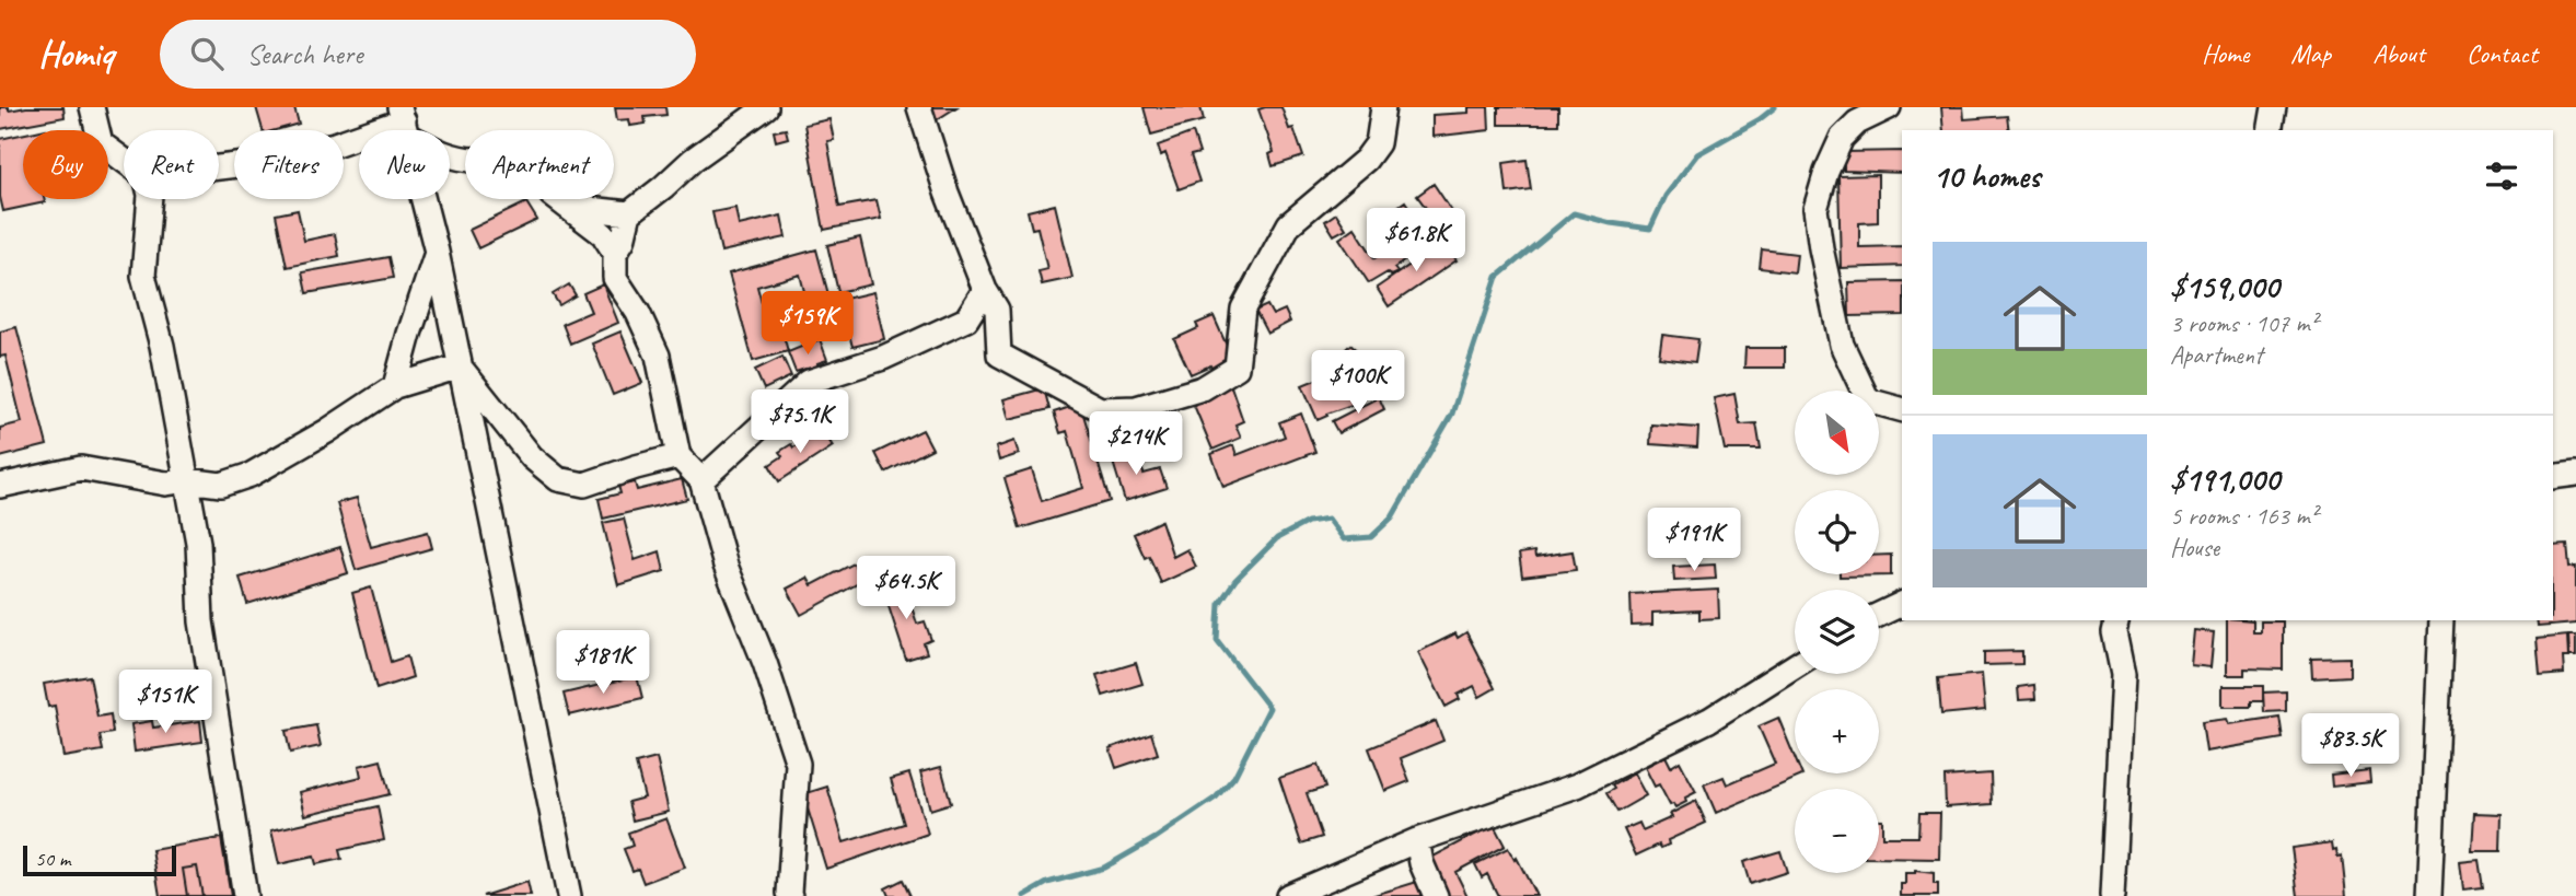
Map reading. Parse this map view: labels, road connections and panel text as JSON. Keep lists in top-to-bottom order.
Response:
{
  "scale_bar": "50 m",
  "north": "bottom right",
  "page": {
    "header": "Homiq",
    "search": "Search here",
    "nav": [
      "Home",
      "Map",
      "About",
      "Contact"
    ],
    "chip": [
      "Buy",
      "Rent",
      "Filters",
      "New",
      "Apartment"
    ],
    "heading": "10 homes",
    "price": [
      "$61.8K",
      "$159K",
      "$100K",
      "$75.1K",
      "$214K",
      "$191K",
      "$64.5K",
      "$181K",
      "$151K",
      "$83.5K"
    ],
    "list": [
      {
        "name": "$159,000",
        "note": "3 rooms · 107 m² · Apartment"
      },
      {
        "name": "$191,000",
        "note": "5 rooms · 163 m² · House"
      }
    ],
    "map_buttons": ["+", "−"],
    "scale": "50 m"
  }
}
